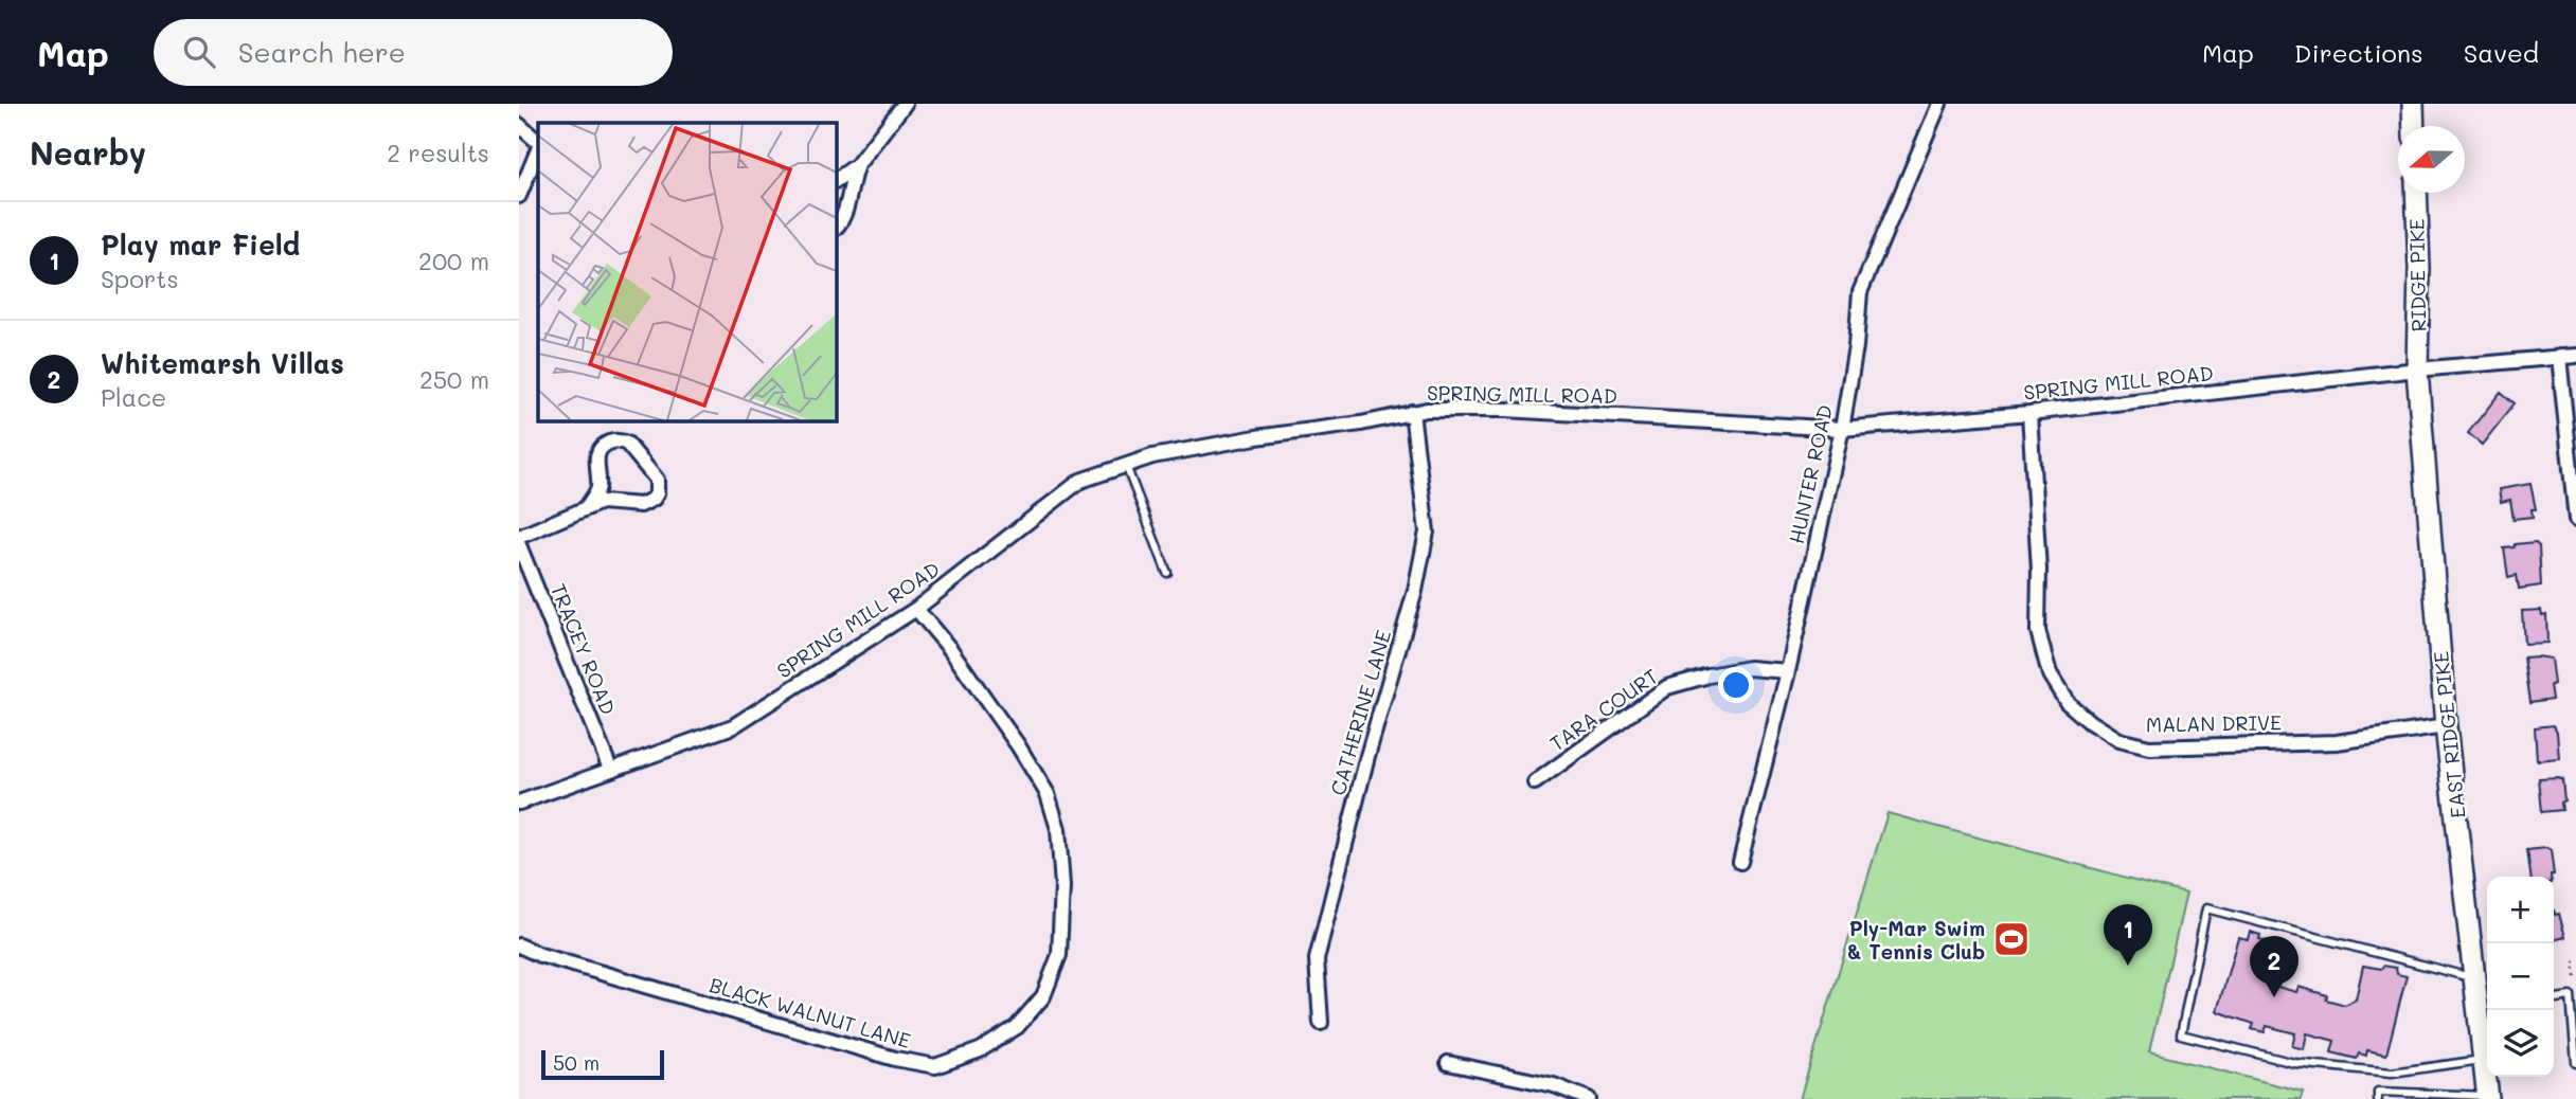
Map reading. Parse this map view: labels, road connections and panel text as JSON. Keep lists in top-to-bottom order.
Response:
{
  "streets": {
    "main road": ["RIDGE PIKE", "EAST RIDGE PIKE"],
    "street": [
      "SPRING MILL ROAD",
      "HUNTER ROAD",
      "TRACEY ROAD",
      "TARA COURT",
      "CATHERINE LANE",
      "MALAN DRIVE",
      "BLACK WALNUT LANE"
    ]
  },
  "crossings": [
    ["RIDGE PIKE", "SPRING MILL ROAD"],
    ["RIDGE PIKE", "EAST RIDGE PIKE"],
    ["SPRING MILL ROAD", "HUNTER ROAD"],
    ["SPRING MILL ROAD", "TRACEY ROAD"],
    ["SPRING MILL ROAD", "CATHERINE LANE"],
    ["SPRING MILL ROAD", "MALAN DRIVE"],
    ["SPRING MILL ROAD", "EAST RIDGE PIKE"],
    ["SPRING MILL ROAD", "BLACK WALNUT LANE"],
    ["HUNTER ROAD", "TARA COURT"],
    ["MALAN DRIVE", "EAST RIDGE PIKE"]
  ],
  "places": {
    "sports": ["Ply-Mar Swim & Tennis Club"]
  },
  "scale_bar": "50 m",
  "north": "left",
  "page": {
    "header": "Map",
    "search": "Search here",
    "nav": ["Map", "Directions", "Saved"],
    "heading": ["Nearby", "2 results"],
    "list": [
      {
        "mark": "1",
        "name": "Play mar Field",
        "note": "Sports",
        "value": "200 m"
      },
      {
        "mark": "2",
        "name": "Whitemarsh Villas",
        "note": "Place",
        "value": "250 m"
      }
    ],
    "map_buttons": ["+", "−"],
    "pins": ["1", "2"],
    "scale": "50 m"
  }
}
